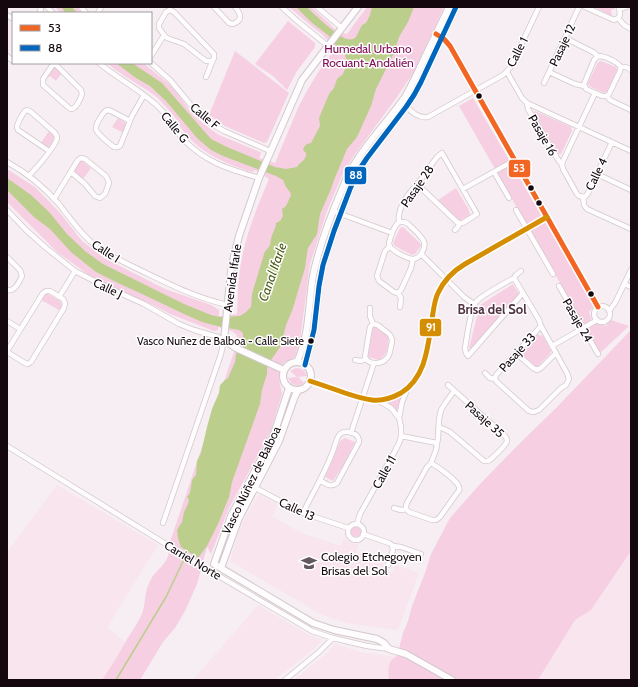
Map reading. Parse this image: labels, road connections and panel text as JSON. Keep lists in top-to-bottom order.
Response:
{
  "streets": {
    "street": [
      "Pasaje 12",
      "Calle 1",
      "Calle F",
      "Calle G",
      "Pasaje 16",
      "Calle 4",
      "Pasaje 28",
      "Calle I",
      "Avenida Ifarle",
      "Calle J",
      "Pasaje 24",
      "Pasaje 33",
      "Pasaje 35",
      "Calle 11",
      "Vasco Núñez de Balboa",
      "Calle 13",
      "Carriel Norte"
    ]
  },
  "crossings": [
    ["Calle F", "Avenida Ifarle"],
    ["Calle G", "Avenida Ifarle"],
    ["Pasaje 16", "Calle 4"],
    ["Calle I", "Avenida Ifarle"],
    ["Avenida Ifarle", "Calle J"],
    ["Calle 11", "Calle 13"],
    ["Vasco Núñez de Balboa", "Calle 13"],
    ["Vasco Núñez de Balboa", "Carriel Norte"]
  ],
  "districts": ["Brisa del Sol"],
  "water": ["Canal Ifarle"],
  "parks": ["Humedal Urbano Rocuant-Andalién"],
  "places": {
    "other": ["Vasco Nuñez de Balboa - Calle Siete"],
    "school or university": ["Colegio Etchegoyen Brisas del Sol"]
  },
  "lines": ["transit line 88", "transit line 53", "transit line 91"],
  "legend": ["53", "88"]
}
